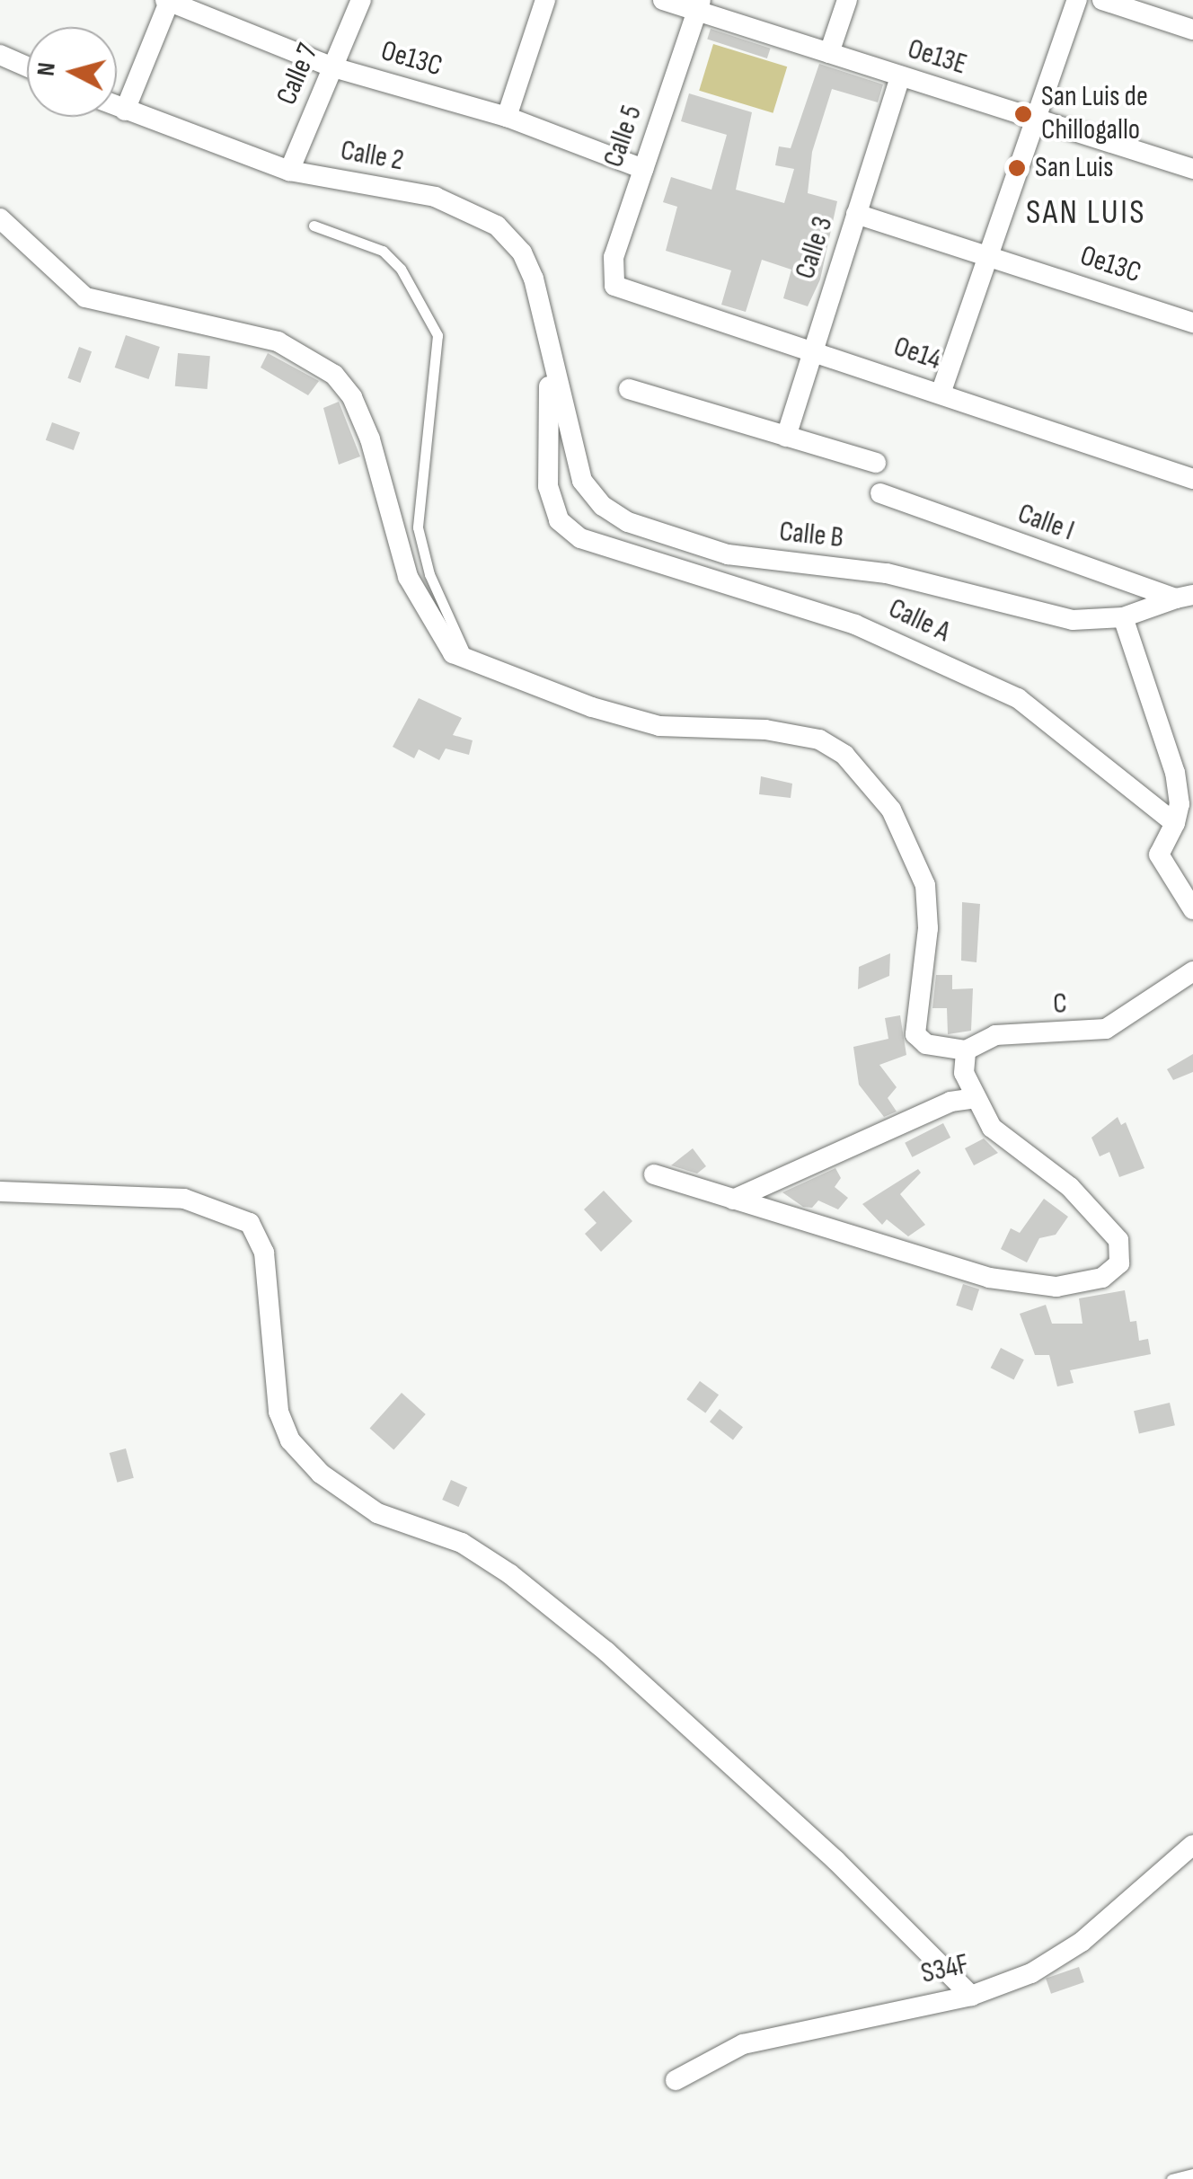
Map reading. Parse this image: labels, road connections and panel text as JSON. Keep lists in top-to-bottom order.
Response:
{
  "streets": {
    "street": [
      "Oe13E",
      "Oe13C",
      "Calle 7",
      "Calle 5",
      "Calle 2",
      "Calle 3",
      "Oe14",
      "Calle I",
      "Calle B",
      "Calle A",
      "C",
      "S34F"
    ]
  },
  "crossings": [
    ["Oe13E", "Calle 5"],
    ["Oe13E", "Calle 3"],
    ["Oe13C", "Calle 7"],
    ["Oe13C", "Calle 5"],
    ["Oe13C", "Calle 3"],
    ["Calle 7", "Calle 2"],
    ["Calle 5", "Oe14"],
    ["Calle 2", "Calle B"],
    ["Calle 2", "Calle A"],
    ["Calle 3", "Oe14"],
    ["Calle I", "Calle B"],
    ["Calle B", "Calle A"]
  ],
  "districts": ["SAN LUIS"],
  "places": ["San Luis de Chillogallo", "San Luis"],
  "north": "left"
}
